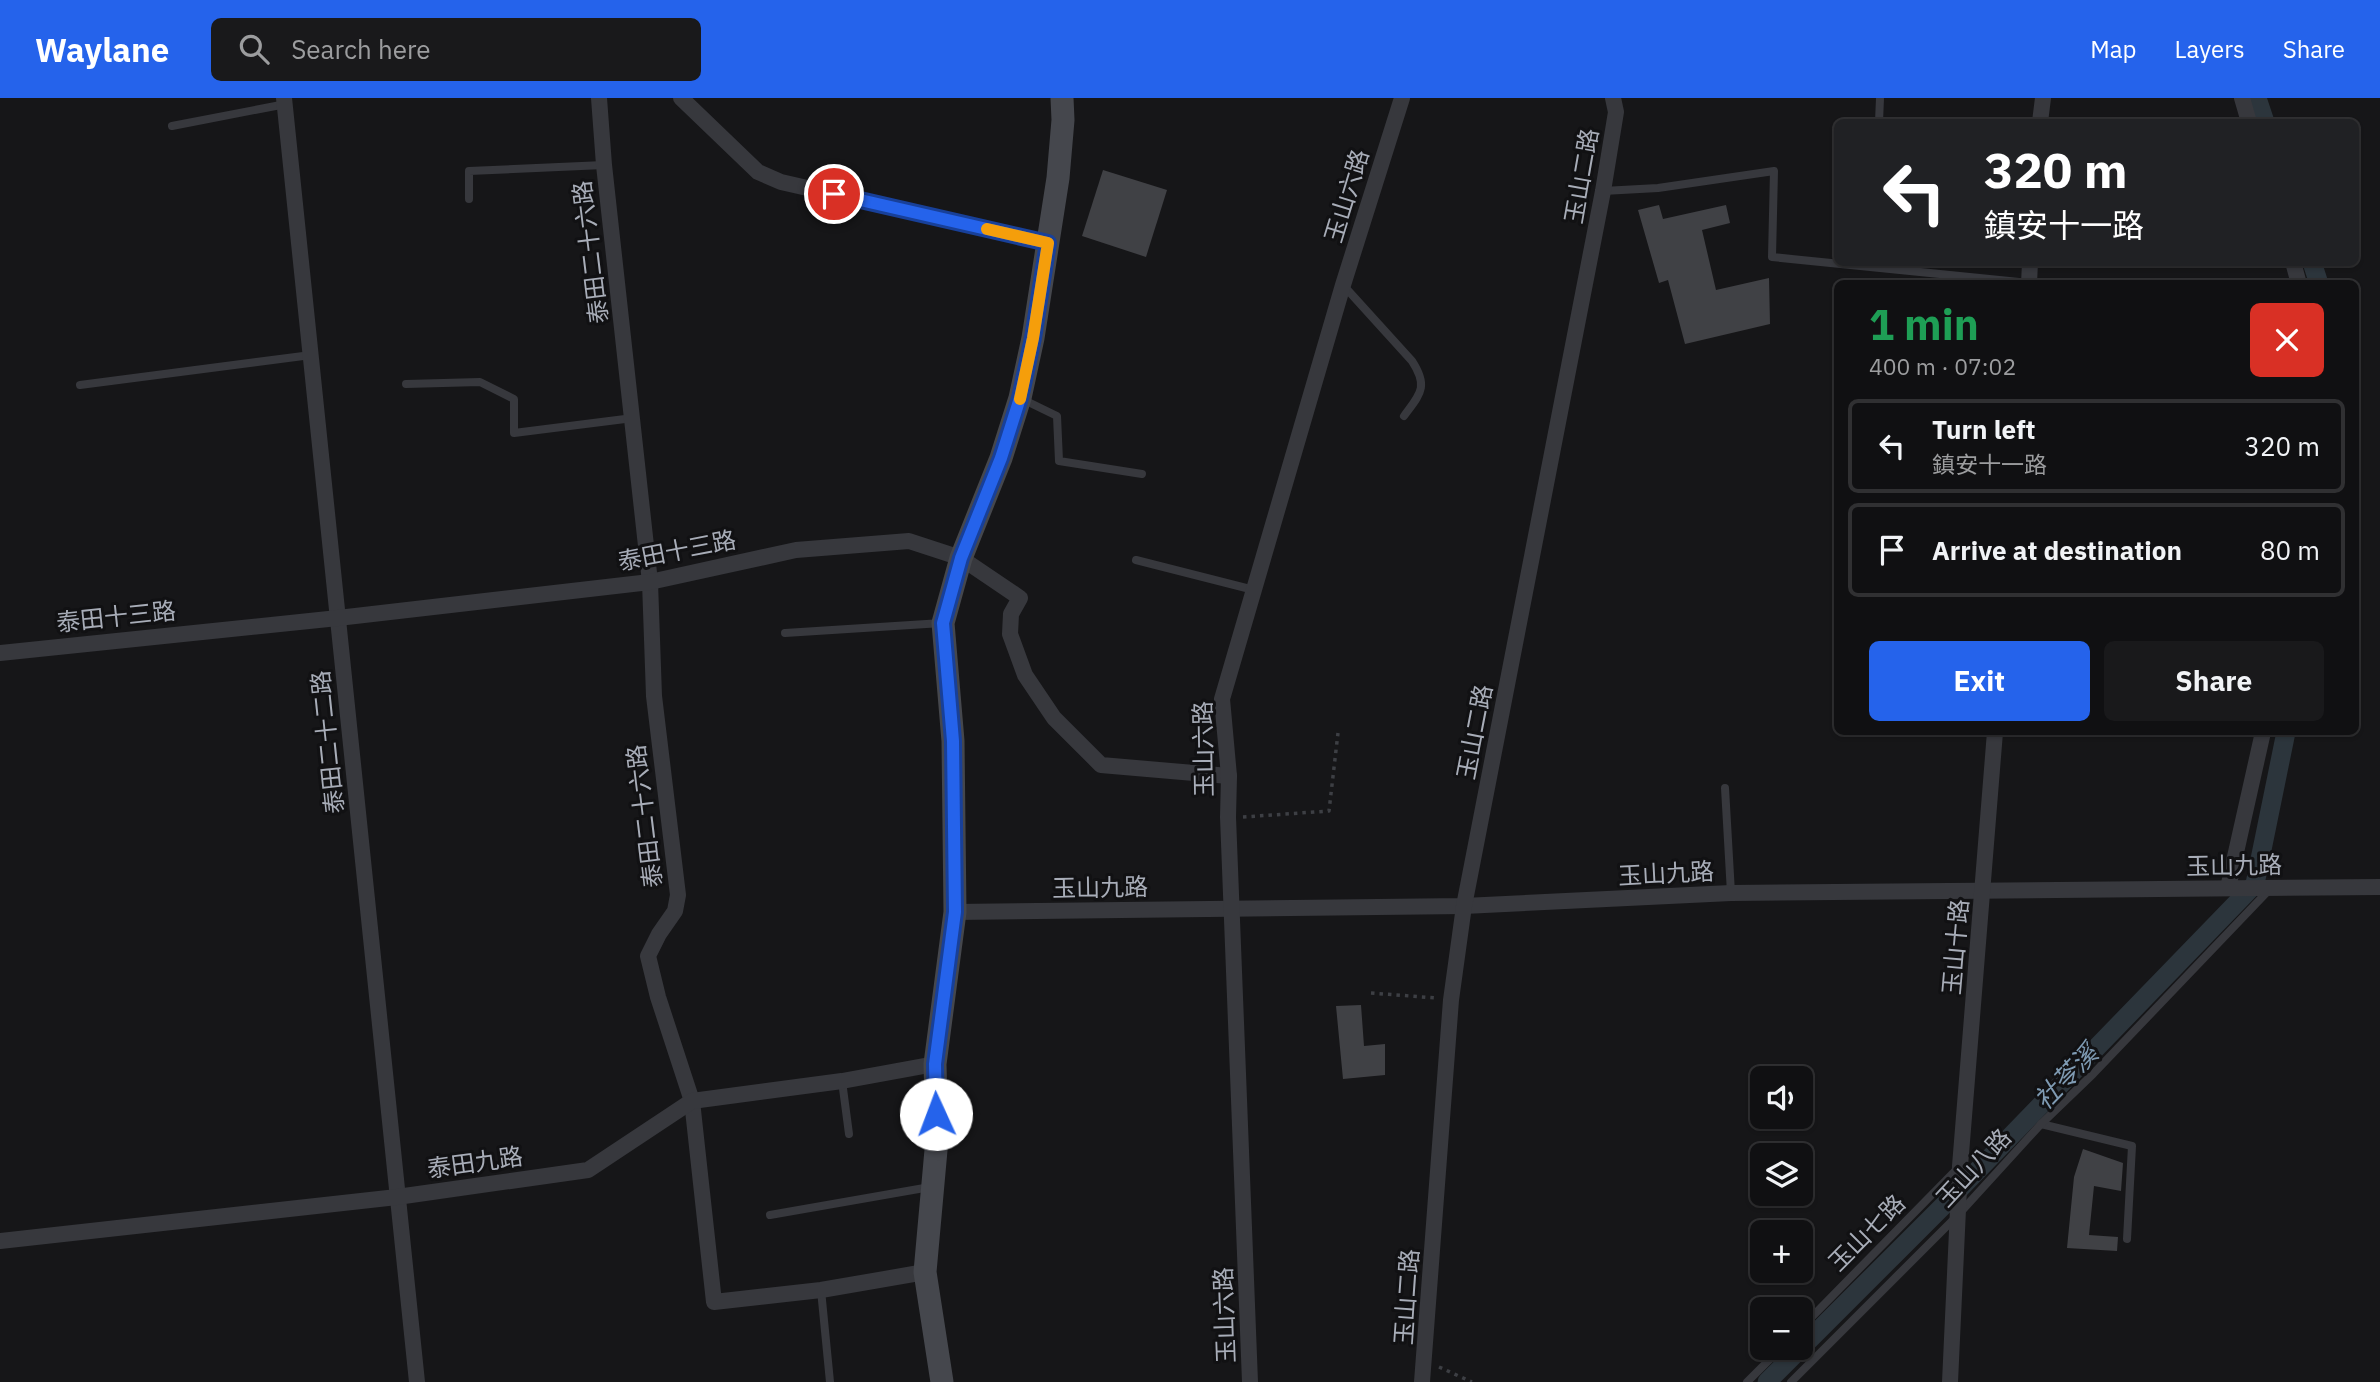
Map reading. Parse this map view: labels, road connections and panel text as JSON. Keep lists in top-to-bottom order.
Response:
{
  "streets": {
    "street": [
      "玉山二路",
      "玉山六路",
      "泰田二十六路",
      "泰田十三路",
      "泰田二十二路",
      "玉山九路",
      "玉山十路",
      "泰田九路"
    ],
    "lane": ["玉山八路", "玉山七路"]
  },
  "crossings": [
    ["玉山二路", "玉山九路"],
    ["玉山六路", "泰田十三路"],
    ["玉山六路", "玉山九路"],
    ["泰田二十六路", "泰田十三路"],
    ["泰田二十六路", "泰田九路"],
    ["泰田十三路", "泰田二十二路"],
    ["泰田二十二路", "泰田九路"],
    ["玉山九路", "玉山十路"],
    ["玉山九路", "玉山八路"],
    ["玉山十路", "玉山八路"],
    ["玉山十路", "玉山七路"]
  ],
  "water": ["社苓溪"],
  "page": {
    "header": "Waylane",
    "search": "Search here",
    "nav": ["Map", "Layers", "Share"],
    "turn": ["320 m", "鎮安十一路"],
    "heading": ["1 min", "400 m · 07:02"],
    "list": [
      {
        "name": "Turn left",
        "note": "鎮安十一路",
        "value": "320 m"
      },
      {
        "name": "Arrive at destination",
        "value": "80 m"
      }
    ],
    "buttons": ["Exit", "Share"],
    "map_buttons": ["+", "−"]
  }
}
